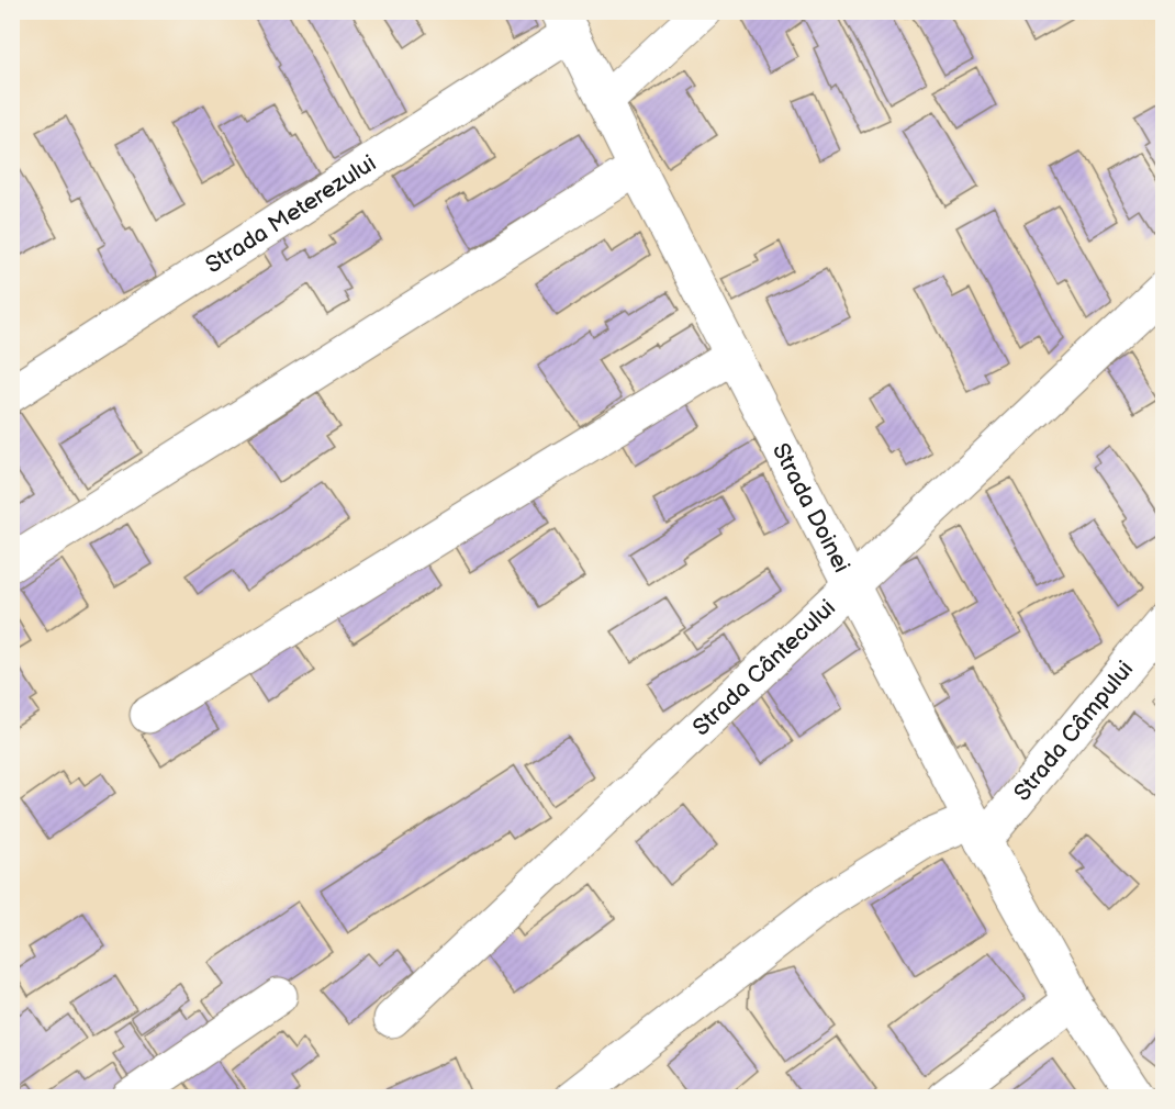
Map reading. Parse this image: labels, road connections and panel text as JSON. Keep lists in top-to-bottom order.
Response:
{
  "streets": {
    "street": [
      "Strada Meterezului",
      "Strada Doinei",
      "Strada Cântecului",
      "Strada Câmpului"
    ]
  },
  "crossings": [
    ["Strada Meterezului", "Strada Doinei"],
    ["Strada Doinei", "Strada Cântecului"],
    ["Strada Doinei", "Strada Câmpului"]
  ]
}
